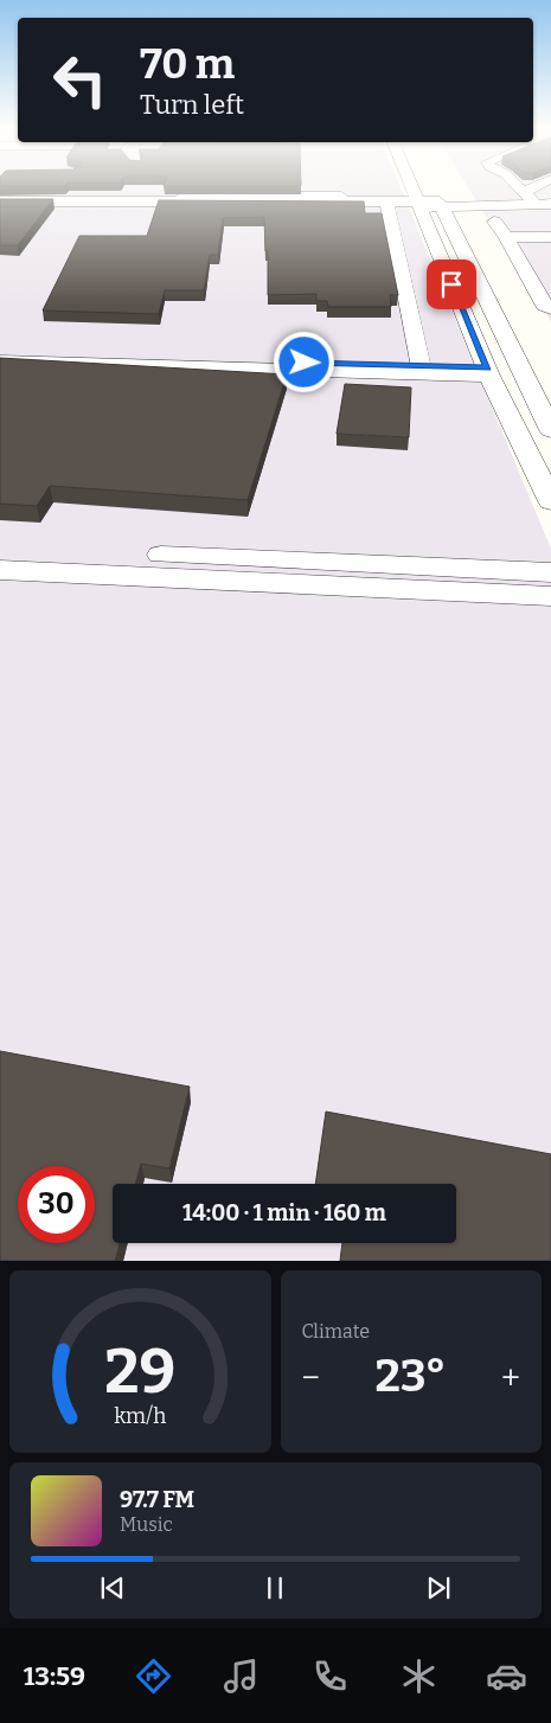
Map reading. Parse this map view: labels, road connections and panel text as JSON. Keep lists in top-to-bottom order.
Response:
{
  "page": {
    "turn": ["70 m", "Turn left"],
    "limit": "30",
    "trip": "14:00 · 1 min · 160 m",
    "tile": "Climate",
    "heat": ["−", "23°", "+"],
    "song": ["97.7 FM", "Music"],
    "tabs": "13:59",
    "gauge": ["29", "km/h"]
  }
}
